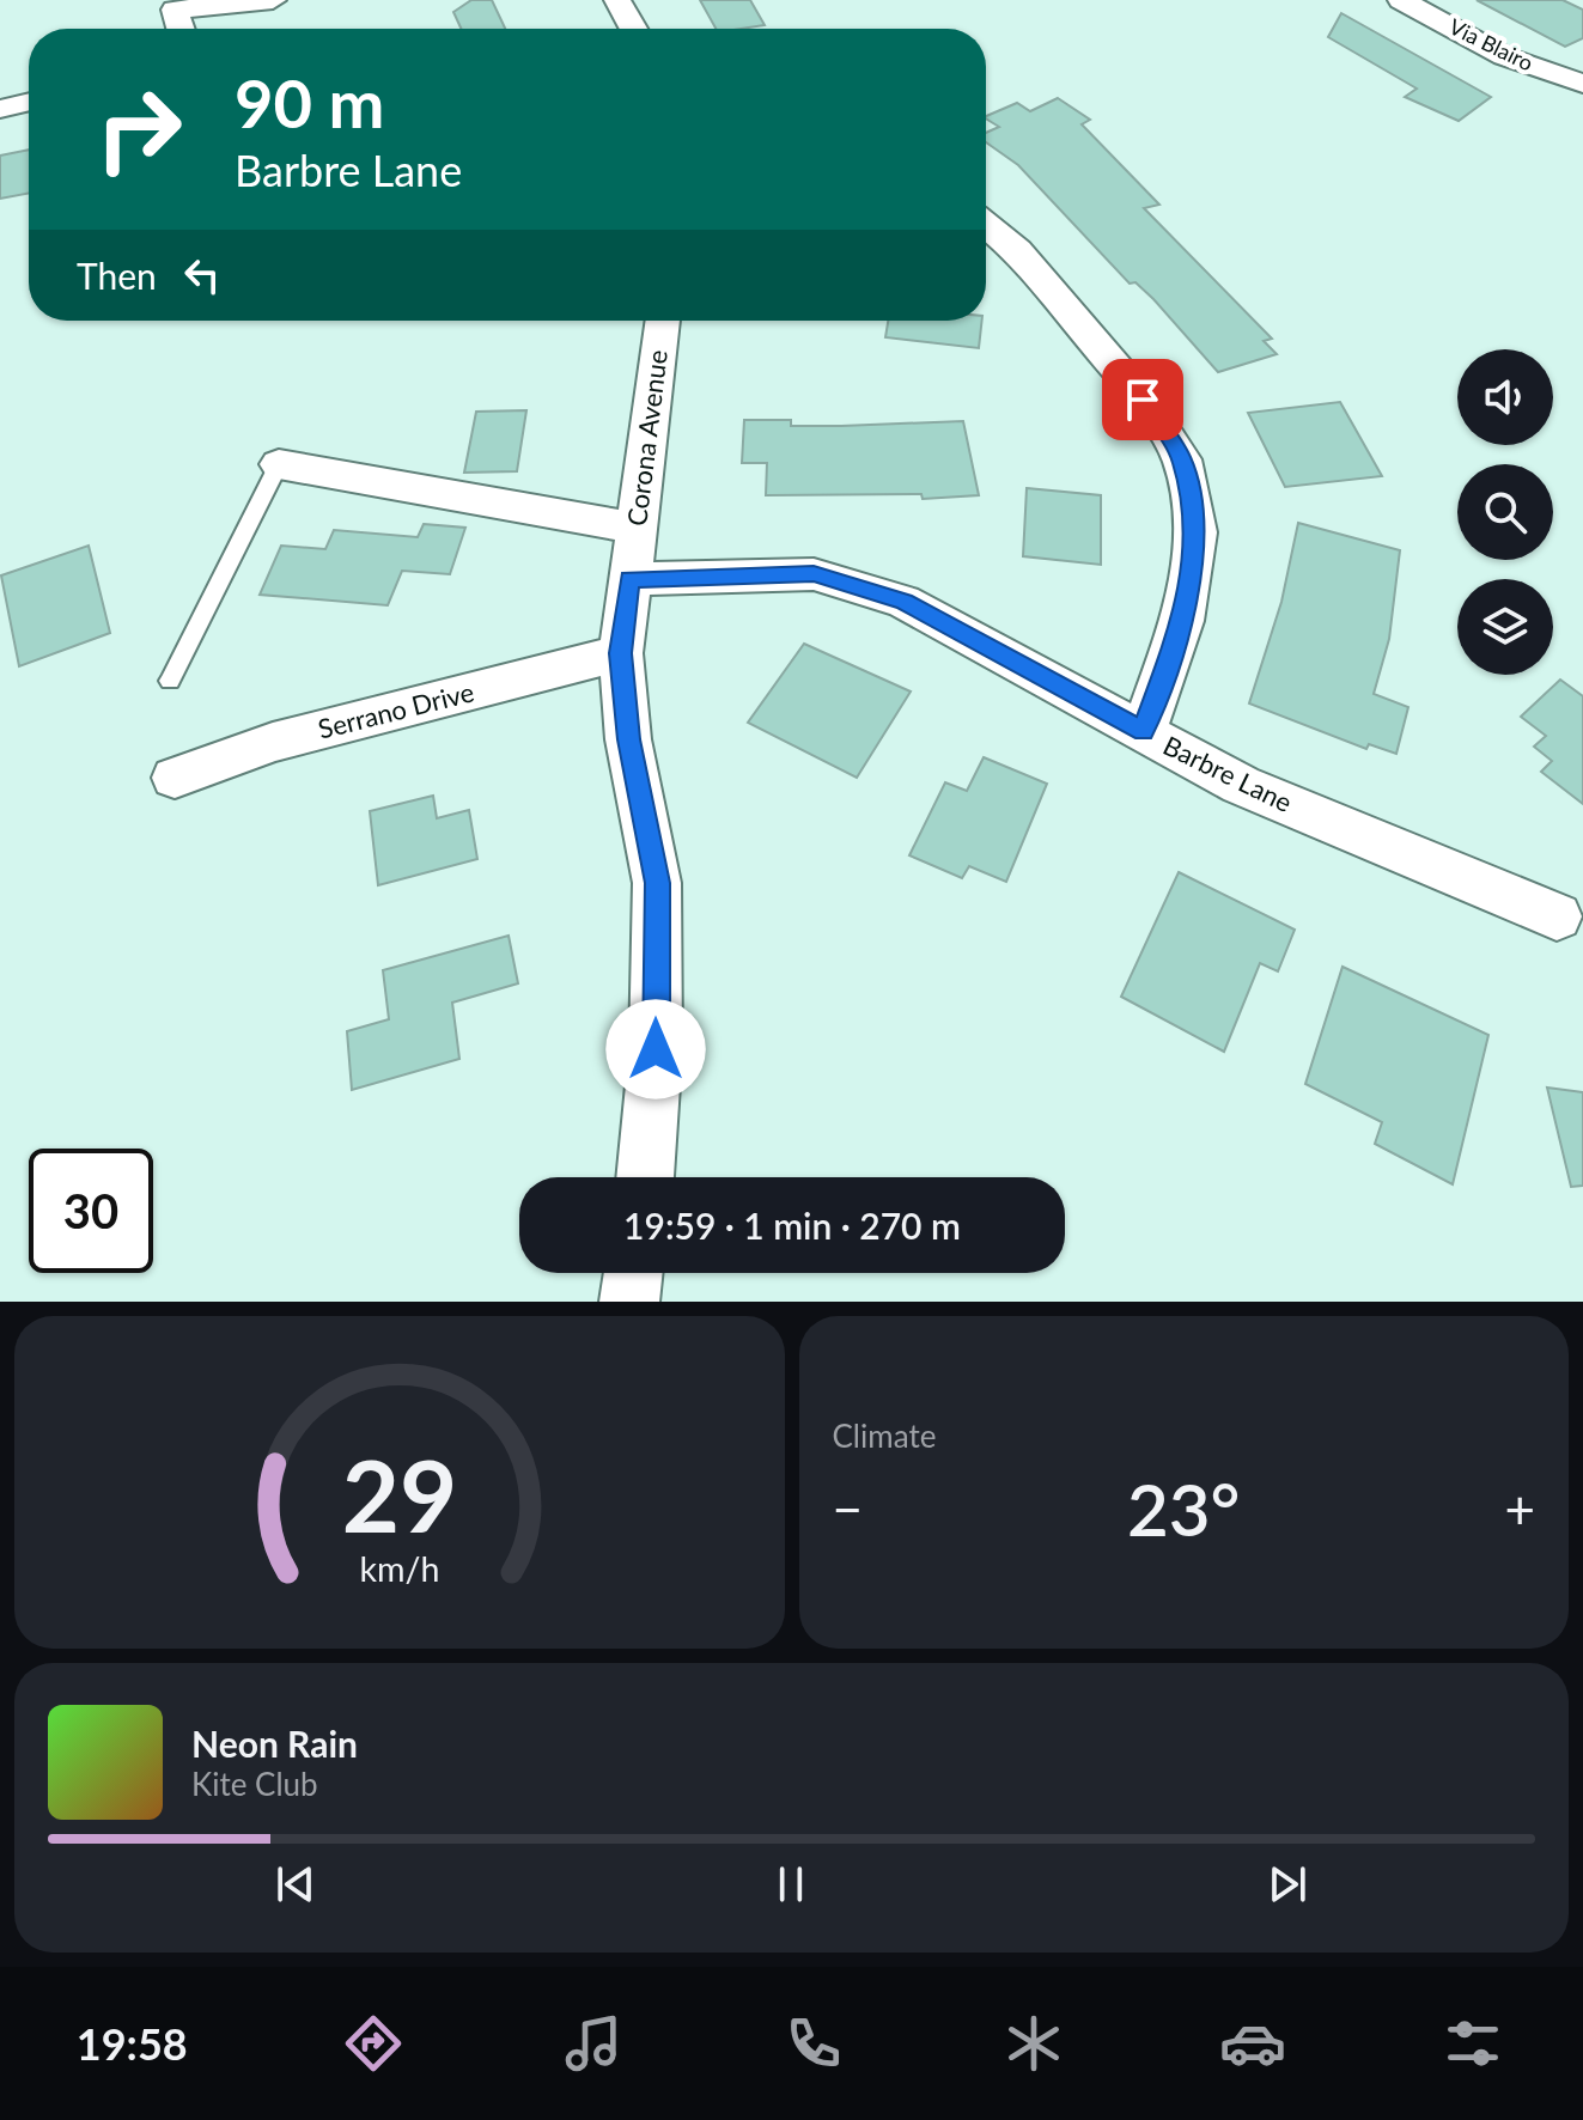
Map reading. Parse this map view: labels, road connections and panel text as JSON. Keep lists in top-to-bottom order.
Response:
{
  "streets": {
    "street": [
      "Via Blairo",
      "Corona Avenue",
      "Serrano Drive",
      "Barbre Lane"
    ]
  },
  "crossings": [
    ["Corona Avenue", "Serrano Drive"],
    ["Corona Avenue", "Barbre Lane"]
  ],
  "page": {
    "turn": ["90 m", "Barbre Lane"],
    "then": "Then",
    "limit": "30",
    "trip": "19:59 · 1 min · 270 m",
    "tile": "Climate",
    "heat": ["−", "23°", "+"],
    "song": ["Neon Rain", "Kite Club"],
    "tabs": "19:58",
    "gauge": ["29", "km/h"]
  }
}
